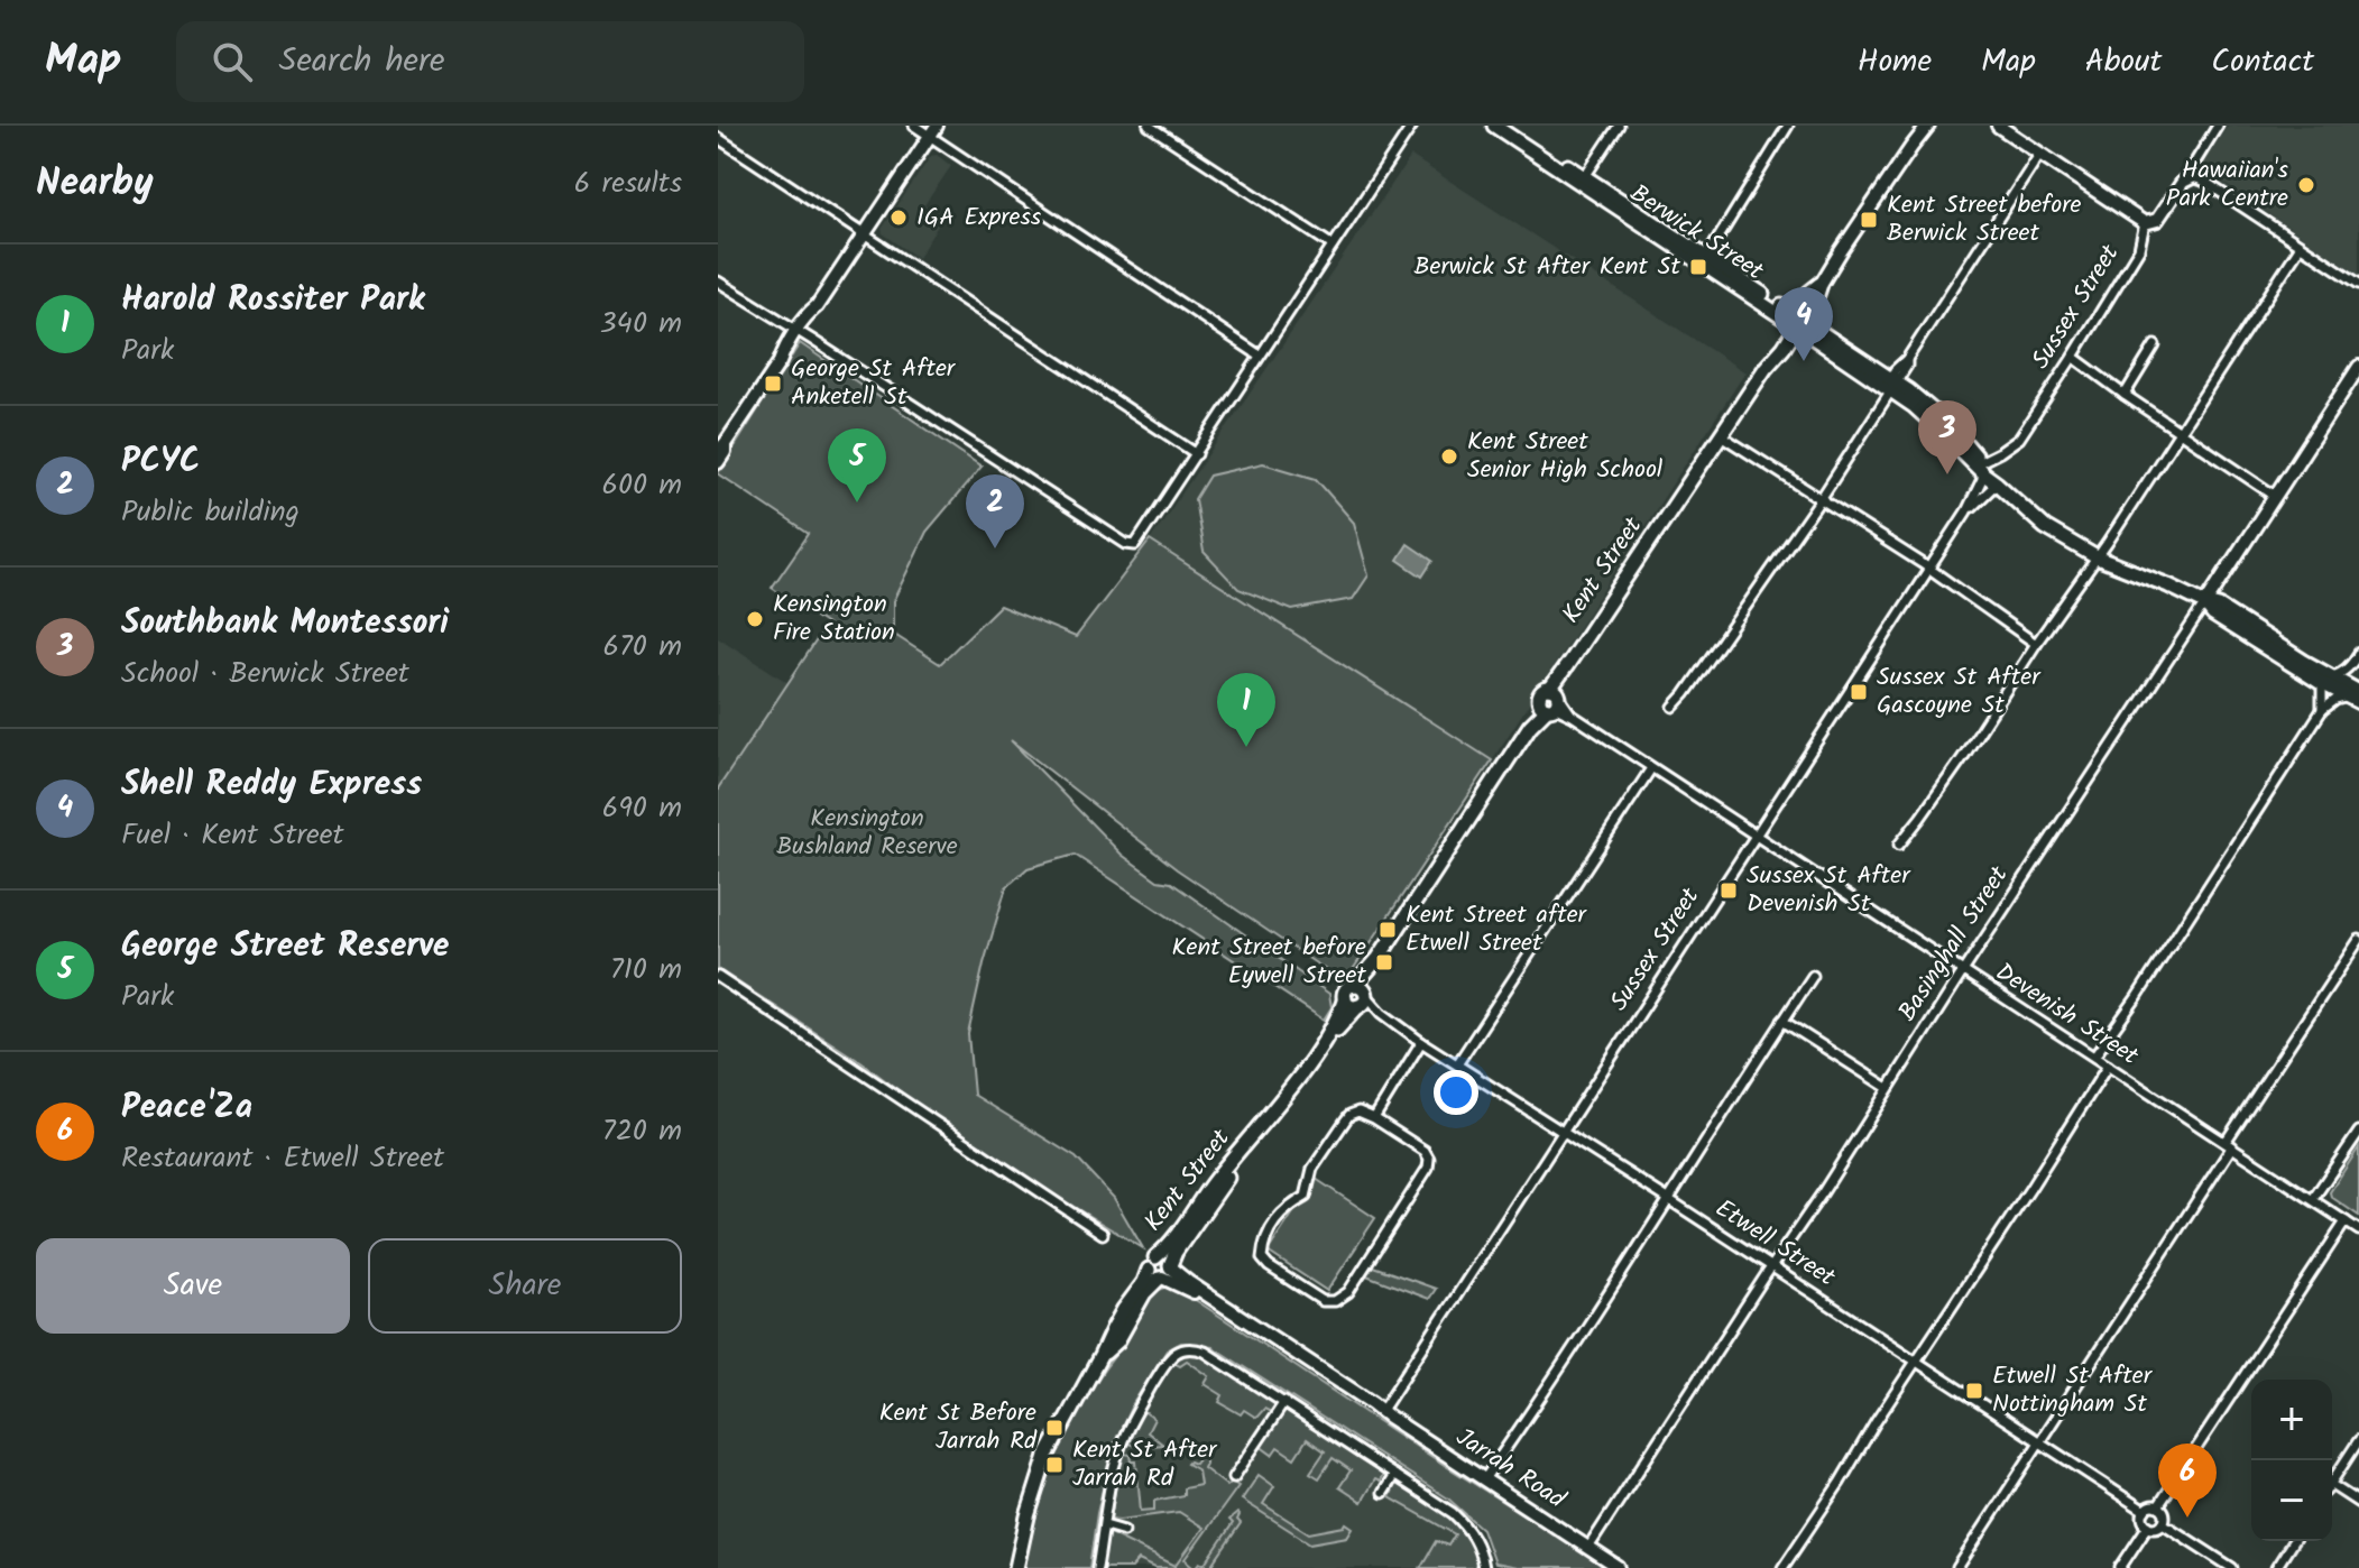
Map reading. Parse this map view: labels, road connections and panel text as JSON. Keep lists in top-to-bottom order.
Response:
{
  "streets": {
    "main road": ["Berwick Street", "Kent Street"],
    "street": [
      "Sussex Street",
      "Basinghall Street",
      "Devenish Street",
      "Etwell Street",
      "Jarrah Road"
    ]
  },
  "crossings": [
    ["Berwick Street", "Sussex Street"],
    ["Berwick Street", "Kent Street"],
    ["Berwick Street", "Basinghall Street"],
    ["Sussex Street", "Devenish Street"],
    ["Sussex Street", "Etwell Street"],
    ["Sussex Street", "Jarrah Road"],
    ["Kent Street", "Devenish Street"],
    ["Kent Street", "Etwell Street"],
    ["Kent Street", "Jarrah Road"],
    ["Basinghall Street", "Devenish Street"],
    ["Basinghall Street", "Etwell Street"],
    ["Basinghall Street", "Jarrah Road"]
  ],
  "parks": ["Kensington Bushland Reserve"],
  "places": {
    "other": [
      "Hawaiian's Park Centre",
      "IGA Express",
      "Kent Street Senior High School",
      "Kensington Fire Station"
    ],
    "transit": [
      "Kent Street before Berwick Street",
      "Berwick St After Kent St",
      "George St After Anketell St",
      "Sussex St After Gascoyne St",
      "Sussex St After Devenish St",
      "Kent Street after Etwell Street",
      "Kent Street before Eywell Street",
      "Etwell St After Nottingham St",
      "Kent St Before Jarrah Rd",
      "Kent St After Jarrah Rd"
    ]
  },
  "page": {
    "header": "Map",
    "search": "Search here",
    "nav": [
      "Home",
      "Map",
      "About",
      "Contact"
    ],
    "heading": ["Nearby", "6 results"],
    "list": [
      {
        "mark": "1",
        "name": "Harold Rossiter Park",
        "note": "Park",
        "value": "340 m"
      },
      {
        "mark": "2",
        "name": "PCYC",
        "note": "Public building",
        "value": "600 m"
      },
      {
        "mark": "3",
        "name": "Southbank Montessori",
        "note": "School · Berwick Street",
        "value": "670 m"
      },
      {
        "mark": "4",
        "name": "Shell Reddy Express",
        "note": "Fuel · Kent Street",
        "value": "690 m"
      },
      {
        "mark": "5",
        "name": "George Street Reserve",
        "note": "Park",
        "value": "710 m"
      },
      {
        "mark": "6",
        "name": "Peace'Za",
        "note": "Restaurant · Etwell Street",
        "value": "720 m"
      }
    ],
    "pins": [
      "4",
      "3",
      "5",
      "2",
      "1",
      "6"
    ],
    "buttons": ["Save", "Share"],
    "map_buttons": ["+", "−"]
  }
}
